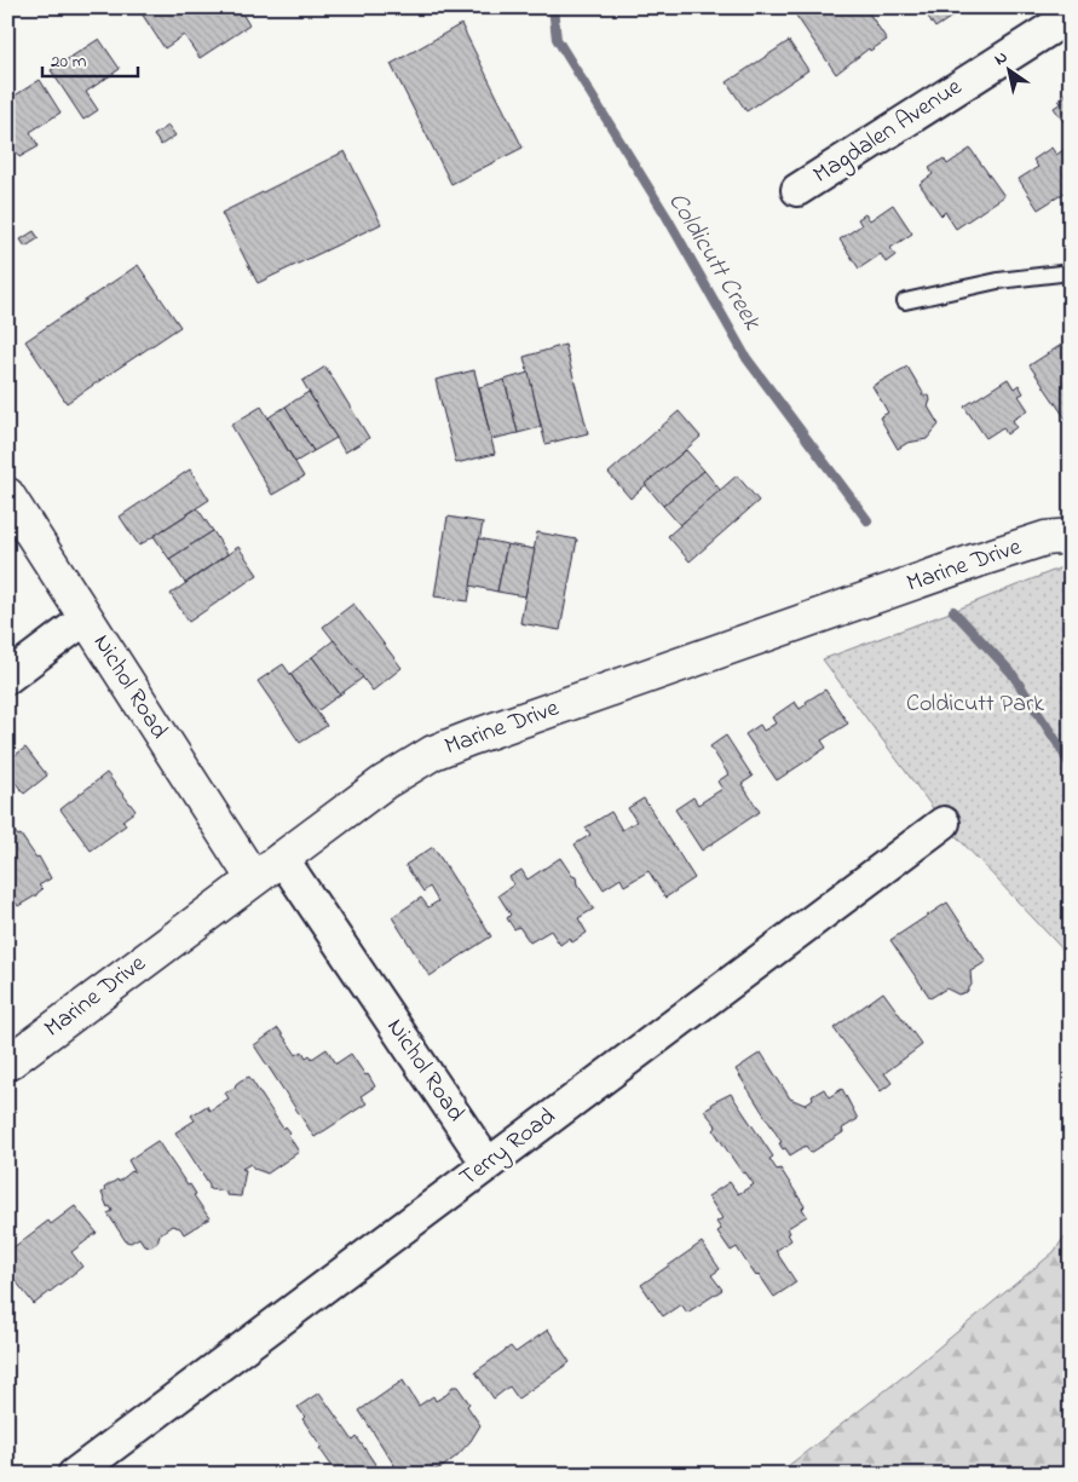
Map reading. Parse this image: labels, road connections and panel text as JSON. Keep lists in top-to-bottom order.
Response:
{
  "streets": {
    "street": [
      "Magdalen Avenue",
      "Marine Drive",
      "Nichol Road",
      "Terry Road"
    ]
  },
  "crossings": [
    ["Marine Drive", "Nichol Road"],
    ["Nichol Road", "Terry Road"]
  ],
  "water": ["Coldicutt Creek"],
  "parks": ["Coldicutt Park"],
  "scale_bar": "20 m",
  "north": "top left"
}
